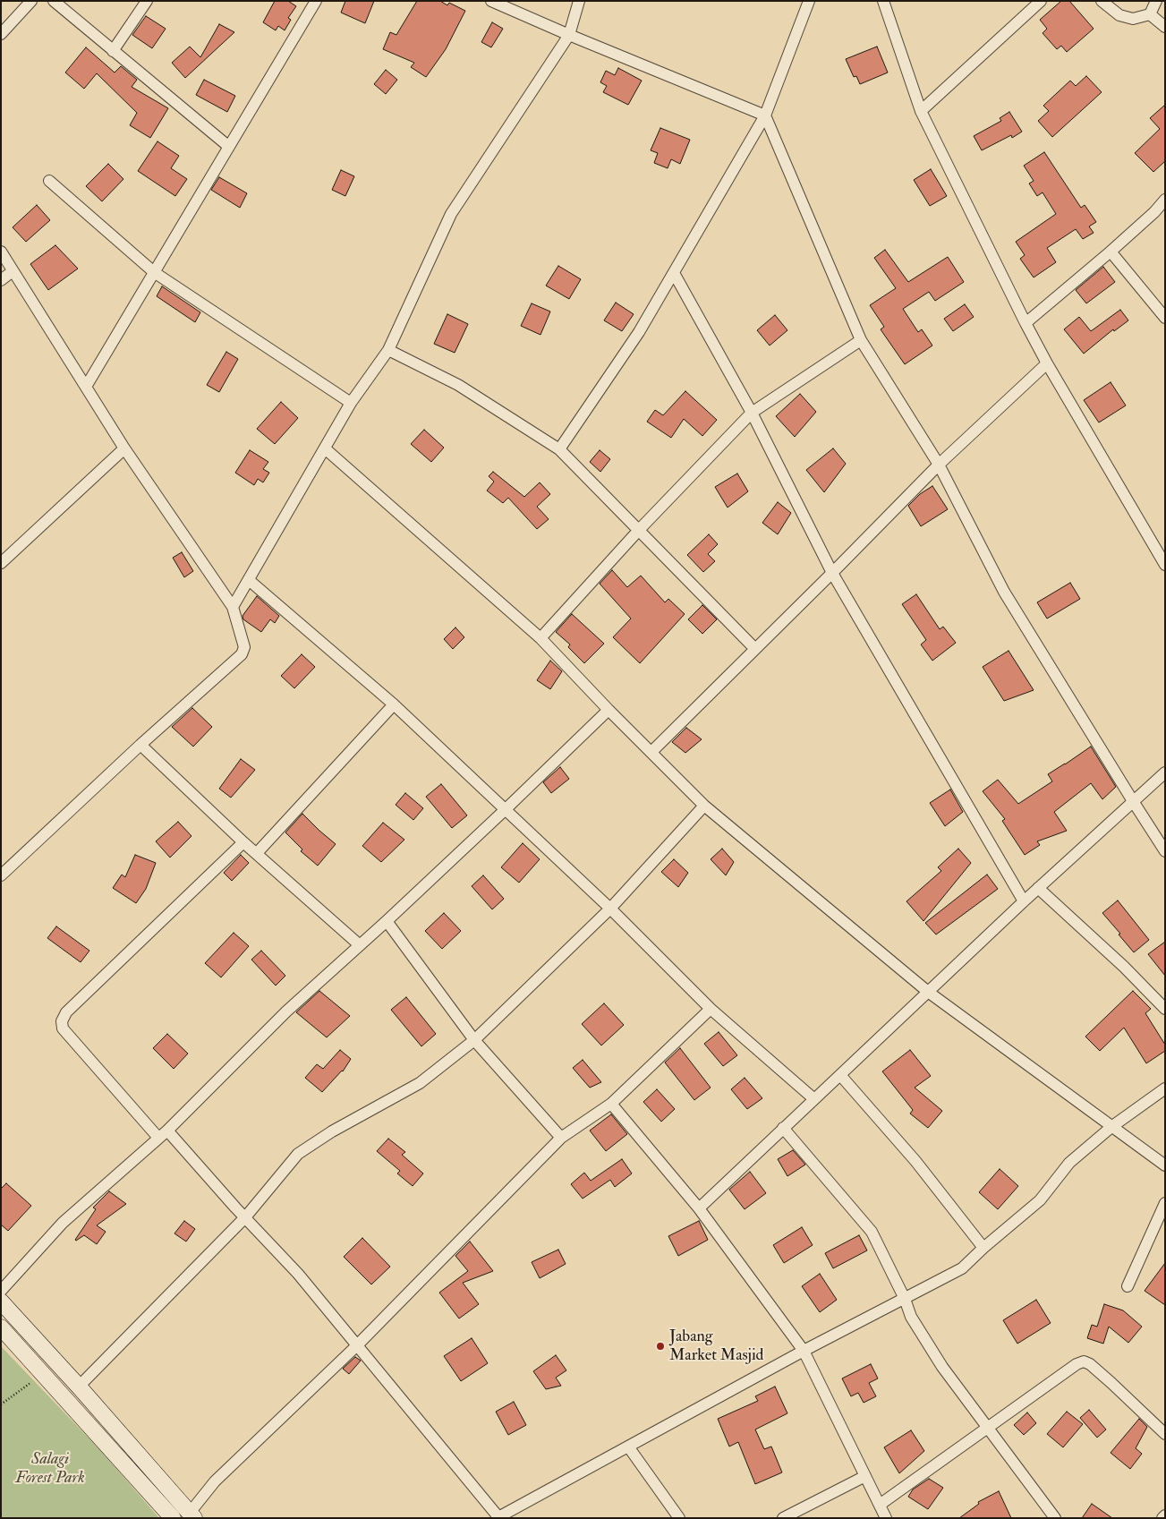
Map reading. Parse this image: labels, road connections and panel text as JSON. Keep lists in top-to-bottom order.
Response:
{
  "parks": ["Salagi Forest Park"],
  "places": ["Jabang Market Masjid"]
}
